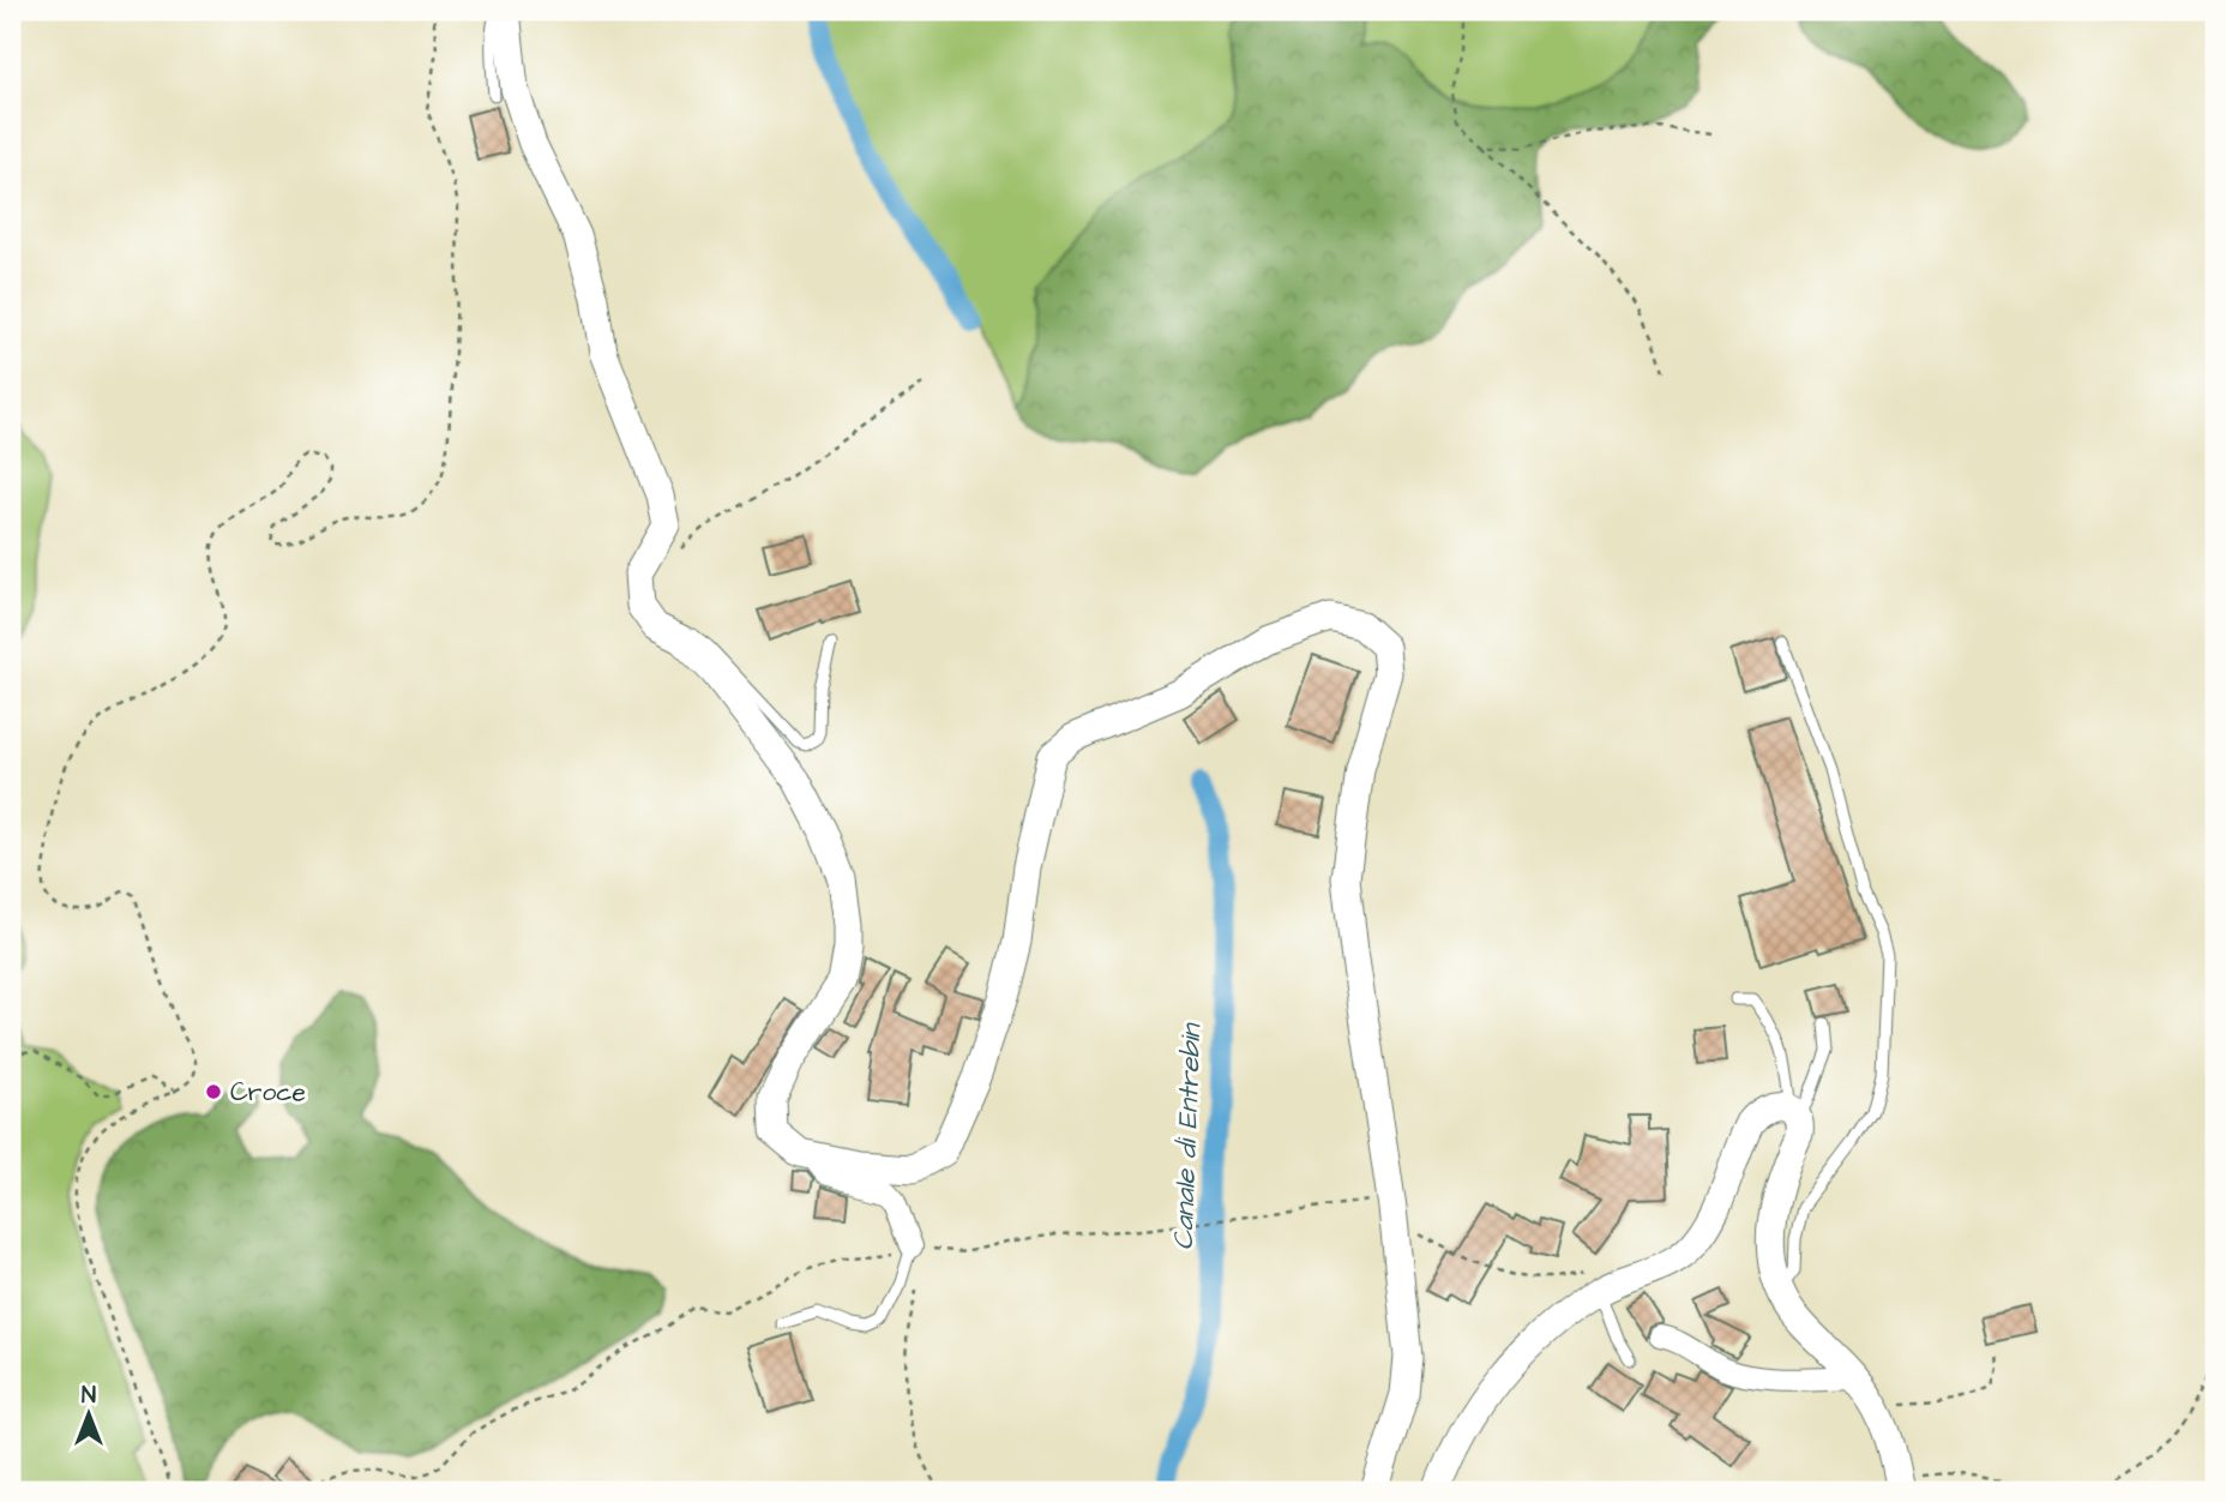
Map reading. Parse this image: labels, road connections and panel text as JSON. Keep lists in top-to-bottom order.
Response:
{
  "water": ["Canale di Entrebin"],
  "places": ["Croce"],
  "north": "top"
}
